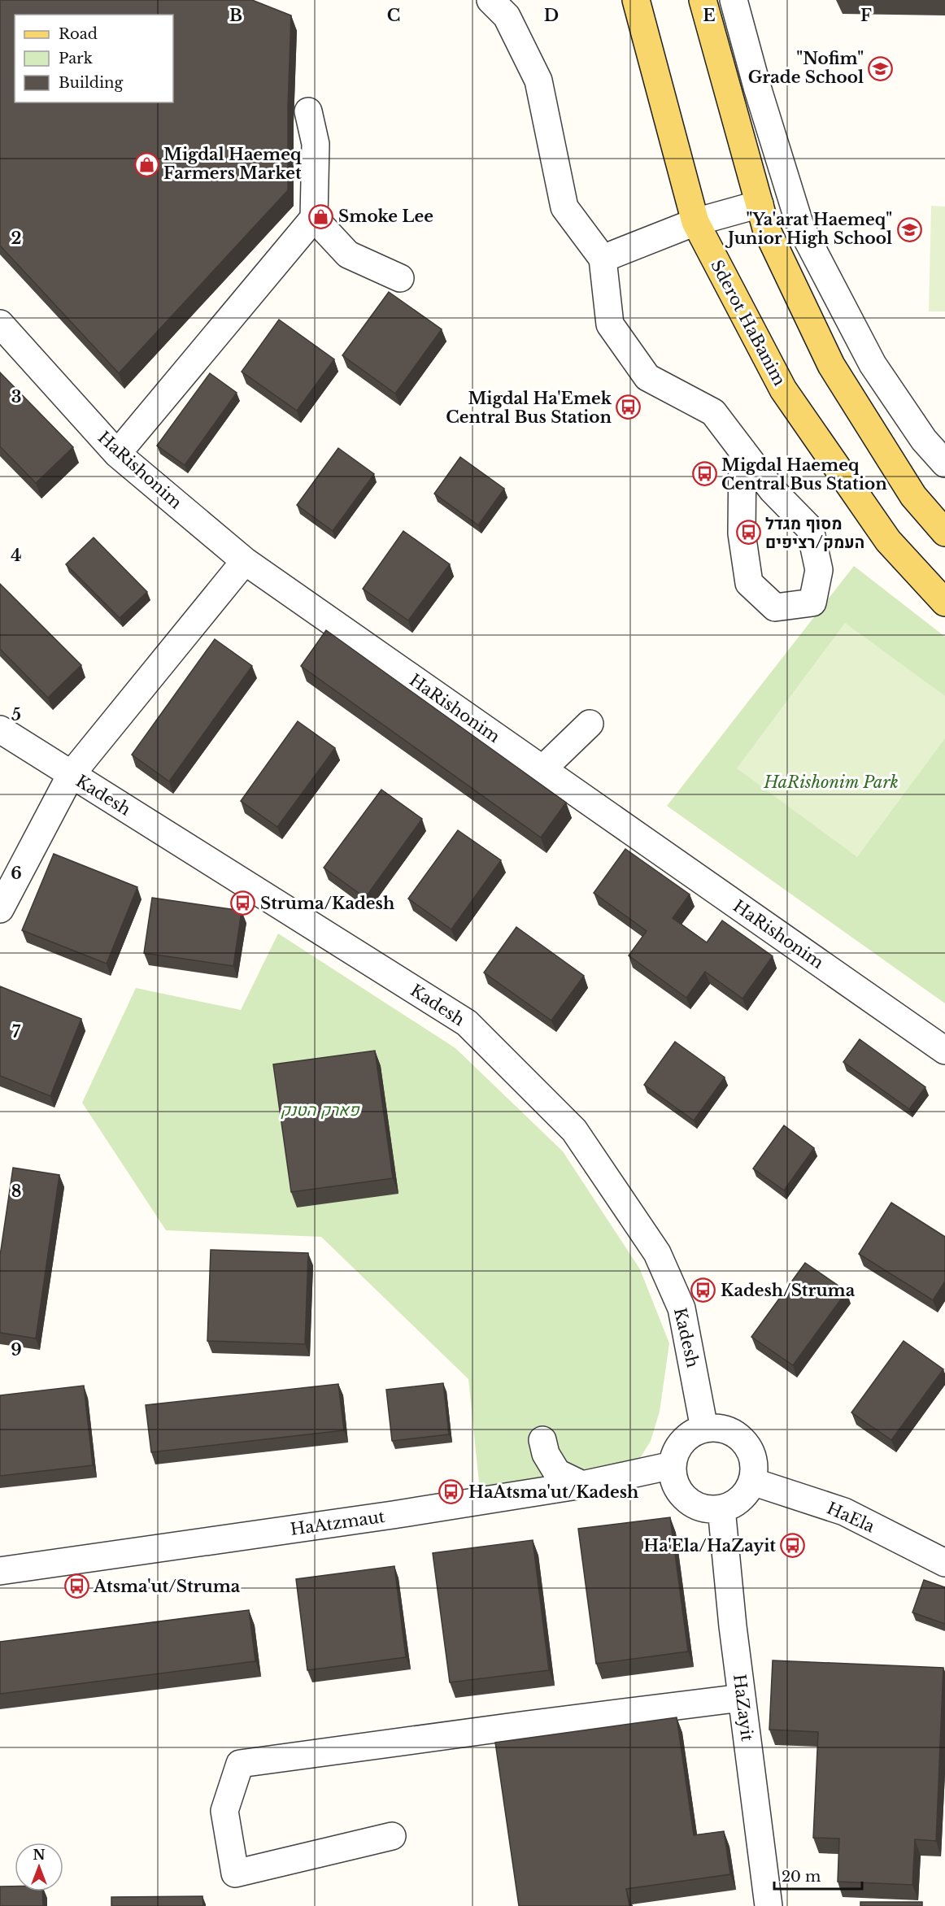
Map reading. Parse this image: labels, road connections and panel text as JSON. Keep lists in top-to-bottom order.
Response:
{
  "streets": {
    "main road": ["Sderot HaBanim"],
    "street": [
      "HaRishonim",
      "Kadesh",
      "HaEla",
      "HaAtzmaut",
      "HaZayit"
    ]
  },
  "crossings": [
    ["Kadesh", "HaEla"],
    ["Kadesh", "HaAtzmaut"],
    ["Kadesh", "HaZayit"],
    ["HaEla", "HaAtzmaut"],
    ["HaEla", "HaZayit"],
    ["HaAtzmaut", "HaZayit"]
  ],
  "parks": ["HaRishonim Park", "פארק הטנק"],
  "places": {
    "school or university": ["\"Nofim\" Grade School", "\"Ya'arat Haemeq\" Junior High School"],
    "shop": ["Migdal Haemeq Farmers Market", "Smoke Lee"],
    "bus stop": [
      "Migdal Ha'Emek Central Bus Station",
      "Migdal Haemeq Central Bus Station",
      "מסוף מגדל העמק/רציפים",
      "Struma/Kadesh",
      "Kadesh/Struma",
      "HaAtsma'ut/Kadesh",
      "Ha'Ela/HaZayit",
      "Atsma'ut/Struma"
    ]
  },
  "legend": ["Road", "Park", "Building"],
  "scale_bar": "20 m",
  "north": "top",
  "grid": {
    "columns": [
      "B",
      "C",
      "D",
      "E",
      "F"
    ],
    "rows": [
      "2",
      "3",
      "4",
      "5",
      "6",
      "7",
      "8",
      "9"
    ]
  }
}
